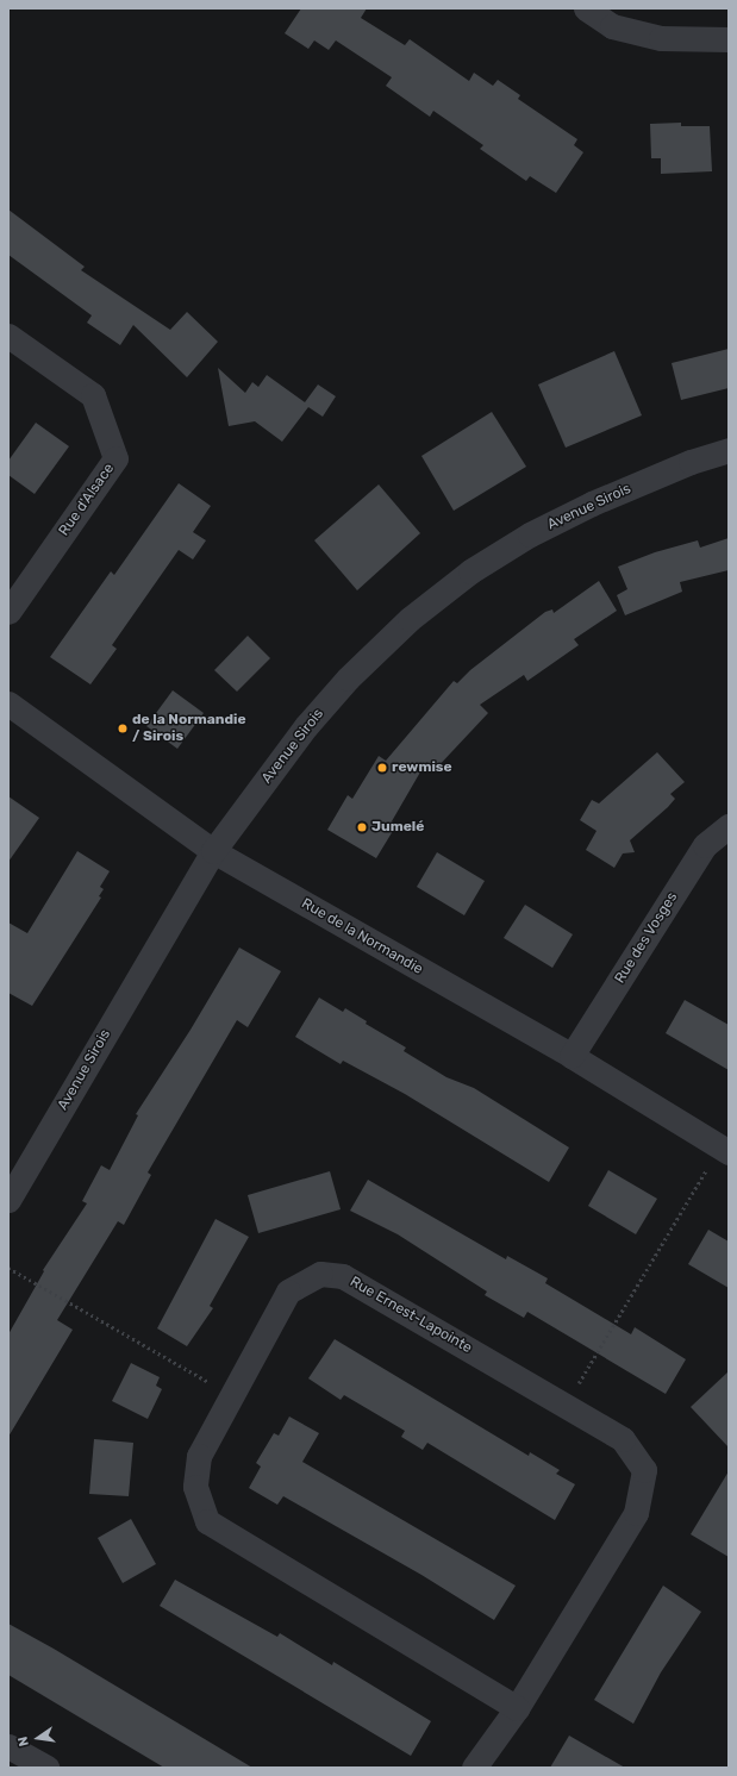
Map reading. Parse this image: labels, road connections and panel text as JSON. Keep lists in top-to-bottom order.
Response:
{
  "streets": {
    "street": [
      "Rue d'Alsace",
      "Avenue Sirois",
      "Rue de la Normandie",
      "Rue des Vosges",
      "Rue Ernest-Lapointe"
    ]
  },
  "crossings": [
    ["Avenue Sirois", "Rue de la Normandie"],
    ["Rue de la Normandie", "Rue des Vosges"]
  ],
  "places": ["de la Normandie / Sirois", "rewmise", "Jumelé"],
  "north": "left"
}
